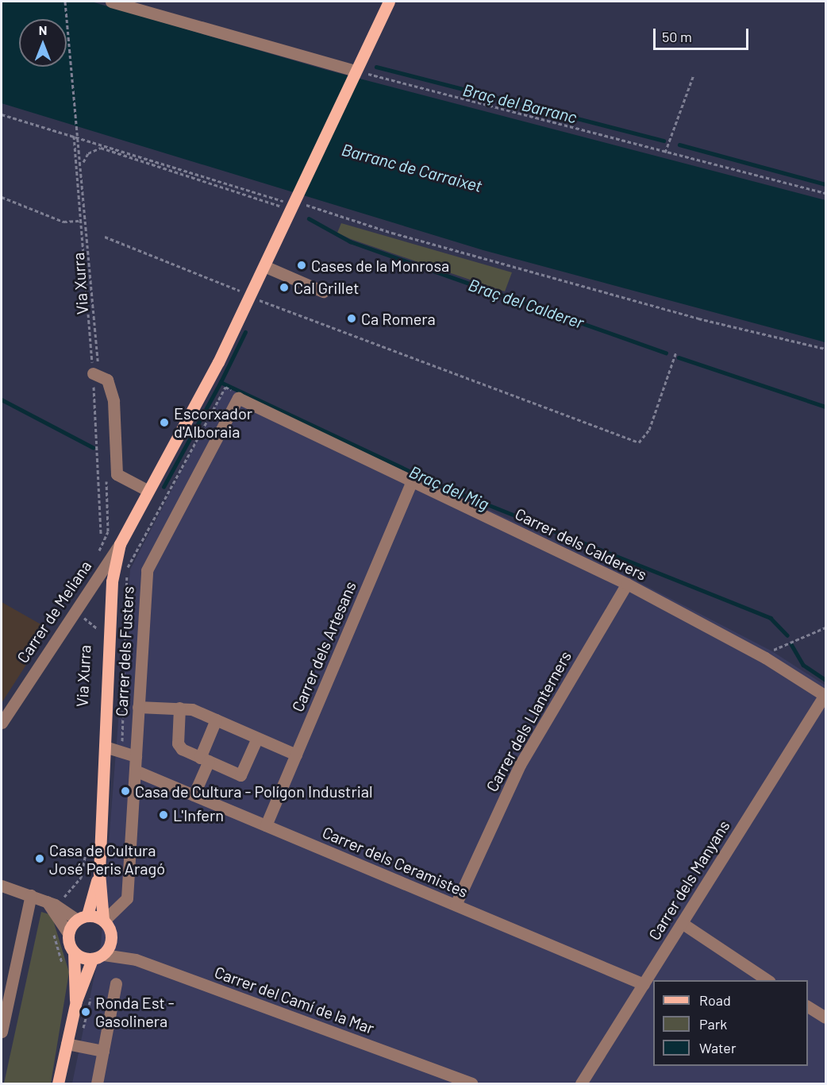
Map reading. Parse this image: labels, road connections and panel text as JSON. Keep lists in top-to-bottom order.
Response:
{
  "streets": {
    "street": [
      "Carrer dels Calderers",
      "Carrer de Meliana",
      "Carrer dels Artesans",
      "Carrer dels Fusters",
      "Carrer dels Llanterners",
      "Carrer dels Ceramistes",
      "Carrer dels Manyans",
      "Carrer del Camí de la Mar"
    ],
    "path": ["Via Xurra"]
  },
  "crossings": [
    ["Via Xurra", "Carrer de Meliana"],
    ["Carrer dels Calderers", "Carrer dels Artesans"],
    ["Carrer dels Calderers", "Carrer dels Fusters"],
    ["Carrer dels Calderers", "Carrer dels Llanterners"],
    ["Carrer dels Calderers", "Carrer dels Manyans"],
    ["Carrer dels Artesans", "Carrer dels Ceramistes"],
    ["Carrer dels Fusters", "Carrer dels Ceramistes"],
    ["Carrer dels Fusters", "Carrer del Camí de la Mar"],
    ["Carrer dels Llanterners", "Carrer dels Ceramistes"],
    ["Carrer dels Ceramistes", "Carrer dels Manyans"]
  ],
  "water": [
    "Braç del Barranc",
    "Barranc de Carraixet",
    "Braç del Calderer",
    "Braç del Mig"
  ],
  "places": [
    "Cases de la Monrosa",
    "Cal Grillet",
    "Ca Romera",
    "Escorxador d'Alboraia",
    "Casa de Cultura - Polígon Industrial",
    "L'Infern",
    "Casa de Cultura José Peris Aragó",
    "Ronda Est - Gasolinera"
  ],
  "legend": ["Road", "Park", "Water"],
  "scale_bar": "50 m",
  "north": "top"
}
